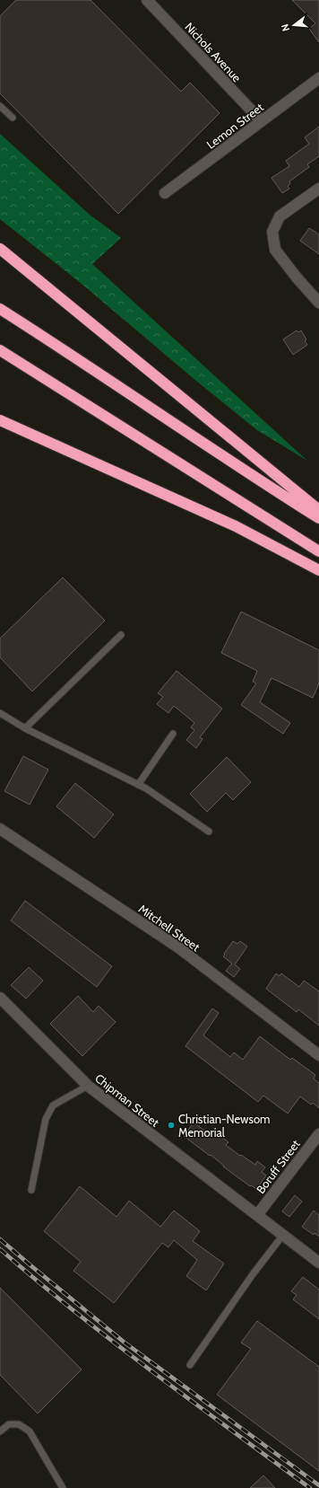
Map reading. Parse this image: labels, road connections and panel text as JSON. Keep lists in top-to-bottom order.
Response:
{
  "streets": {
    "street": [
      "Nichols Avenue",
      "Lemon Street",
      "Mitchell Street",
      "Chipman Street",
      "Boruff Street"
    ]
  },
  "crossings": [
    ["Nichols Avenue", "Lemon Street"],
    ["Chipman Street", "Boruff Street"]
  ],
  "places": ["Christian-Newsom Memorial"],
  "north": "left"
}
